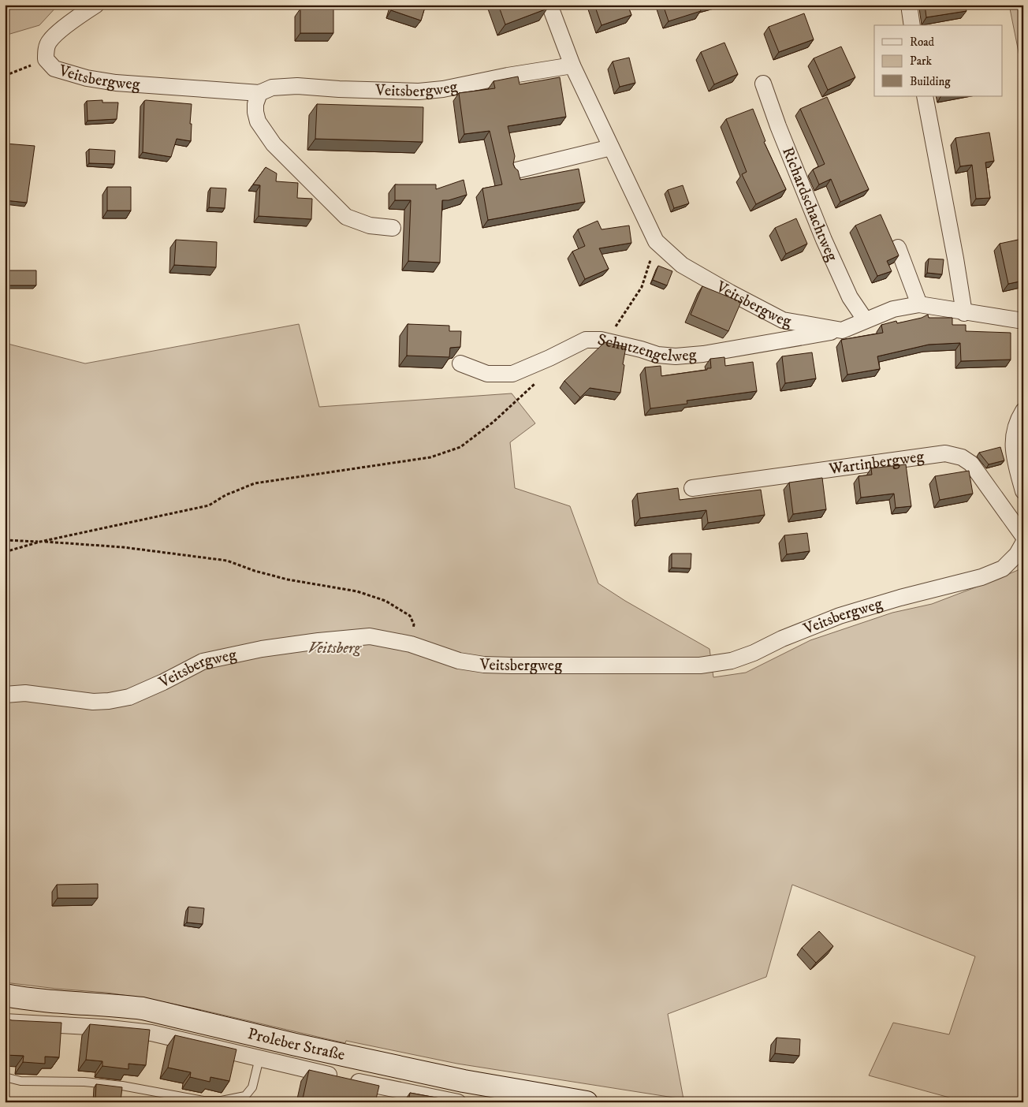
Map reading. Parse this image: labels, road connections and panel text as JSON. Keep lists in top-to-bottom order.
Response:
{
  "streets": {
    "main road": ["Proleber Straße"],
    "street": [
      "Veitsbergweg",
      "Richardschachtweg",
      "Schutzengelweg",
      "Wartinbergweg"
    ]
  },
  "crossings": [
    ["Veitsbergweg", "Schutzengelweg"]
  ],
  "parks": ["Veitsberg"],
  "legend": ["Road", "Park", "Building"]
}
